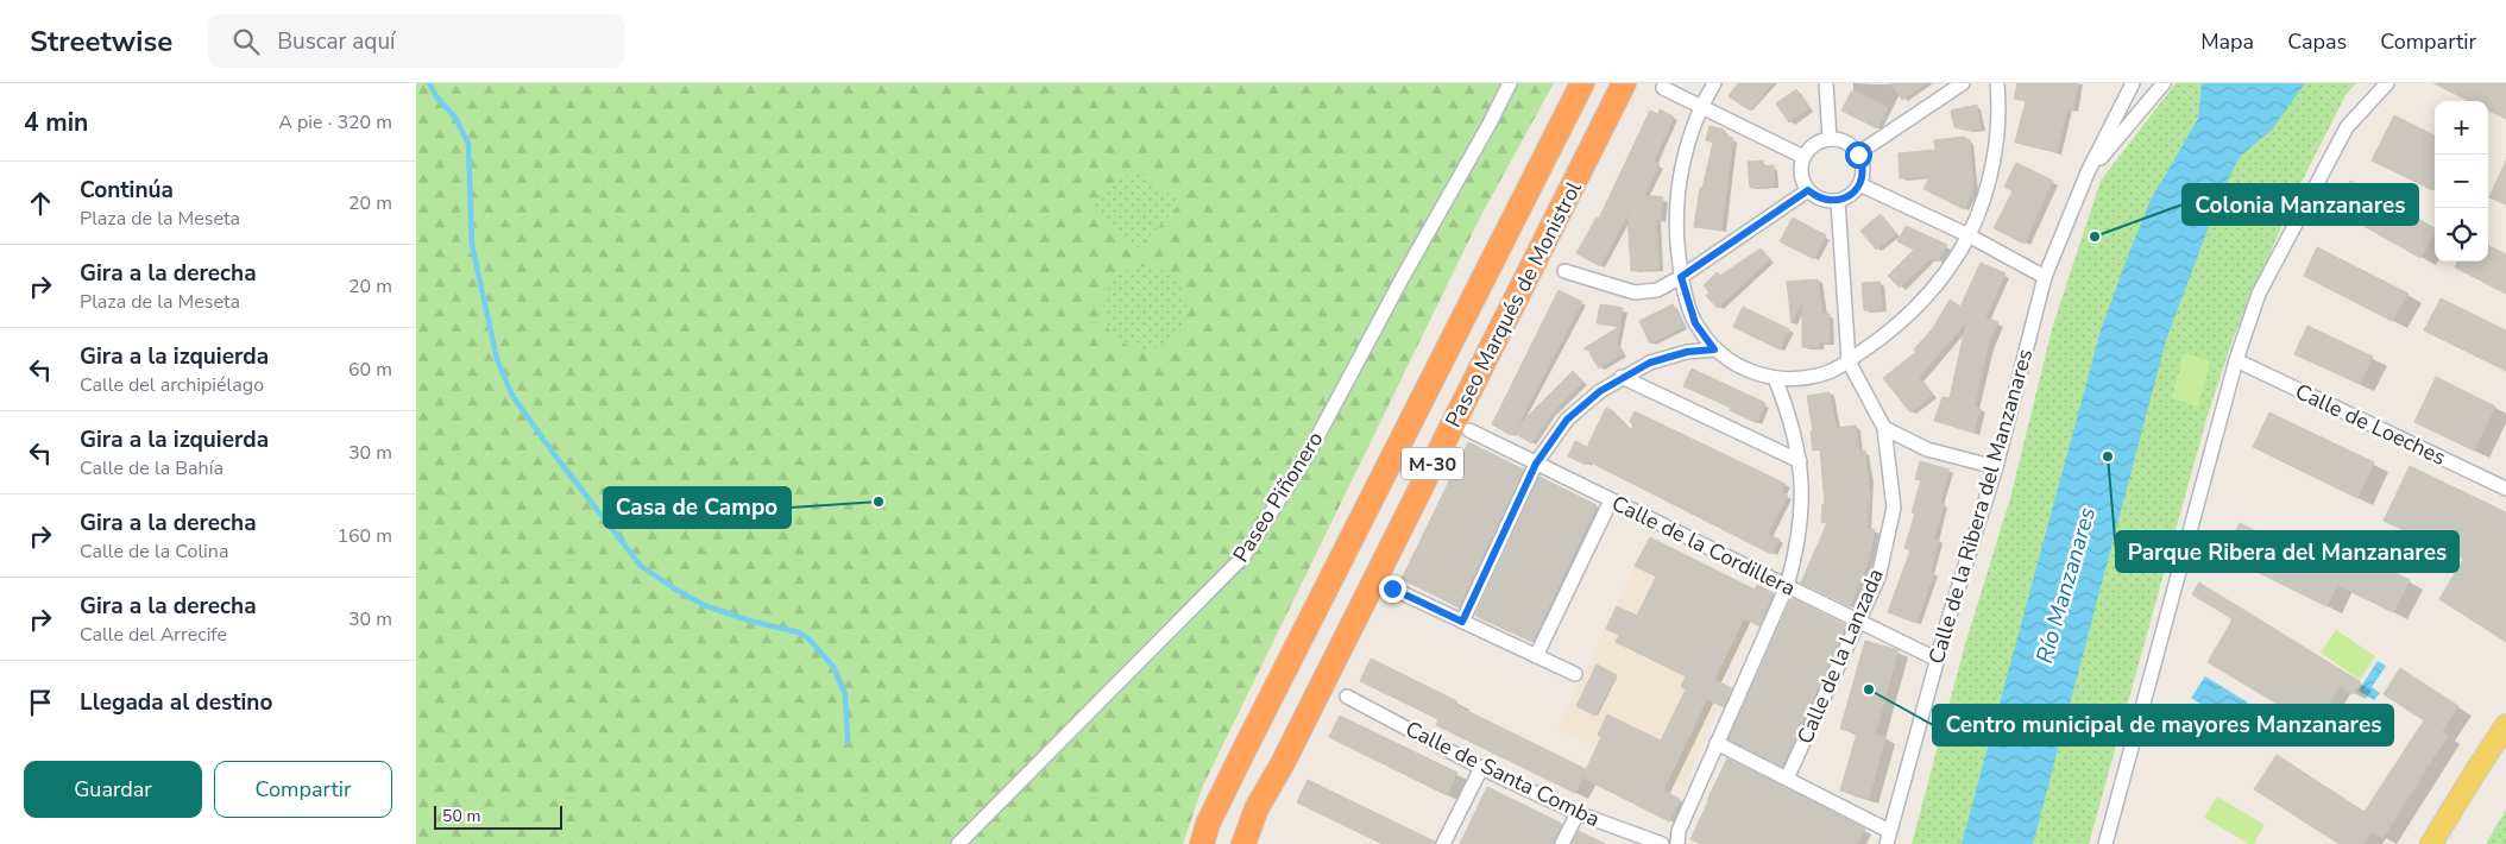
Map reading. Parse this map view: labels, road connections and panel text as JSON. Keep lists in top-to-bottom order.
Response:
{
  "streets": {
    "highway": ["Paseo Marqués de Monistrol", "M-30"],
    "street": [
      "Calle de Loeches",
      "Paseo Piñonero",
      "Calle de la Ribera del Manzanares",
      "Calle de la Cordillera",
      "Calle de la Lanzada",
      "Calle de Santa Comba"
    ]
  },
  "crossings": [
    ["Calle de la Ribera del Manzanares", "Calle de la Cordillera"],
    ["Calle de la Cordillera", "Calle de la Lanzada"]
  ],
  "water": ["Río Manzanares"],
  "places": [
    "Colonia Manzanares",
    "Parque Ribera del Manzanares",
    "Casa de Campo",
    "Centro municipal de mayores Manzanares"
  ],
  "scale_bar": "50 m",
  "page": {
    "header": "Streetwise",
    "search": "Buscar aquí",
    "nav": ["Mapa", "Capas", "Compartir"],
    "heading": ["4 min", "A pie · 320 m"],
    "map_buttons": ["+", "−"],
    "list": [
      ["Continúa", "Plaza de la Meseta", "20 m"],
      ["Gira a la derecha", "Plaza de la Meseta", "20 m"],
      ["Gira a la izquierda", "Calle del archipiélago", "60 m"],
      ["Gira a la izquierda", "Calle de la Bahía", "30 m"],
      ["Gira a la derecha", "Calle de la Colina", "160 m"],
      ["Gira a la derecha", "Calle del Arrecife", "30 m"],
      "Llegada al destino"
    ],
    "buttons": ["Guardar", "Compartir"],
    "scale": "50 m"
  }
}
